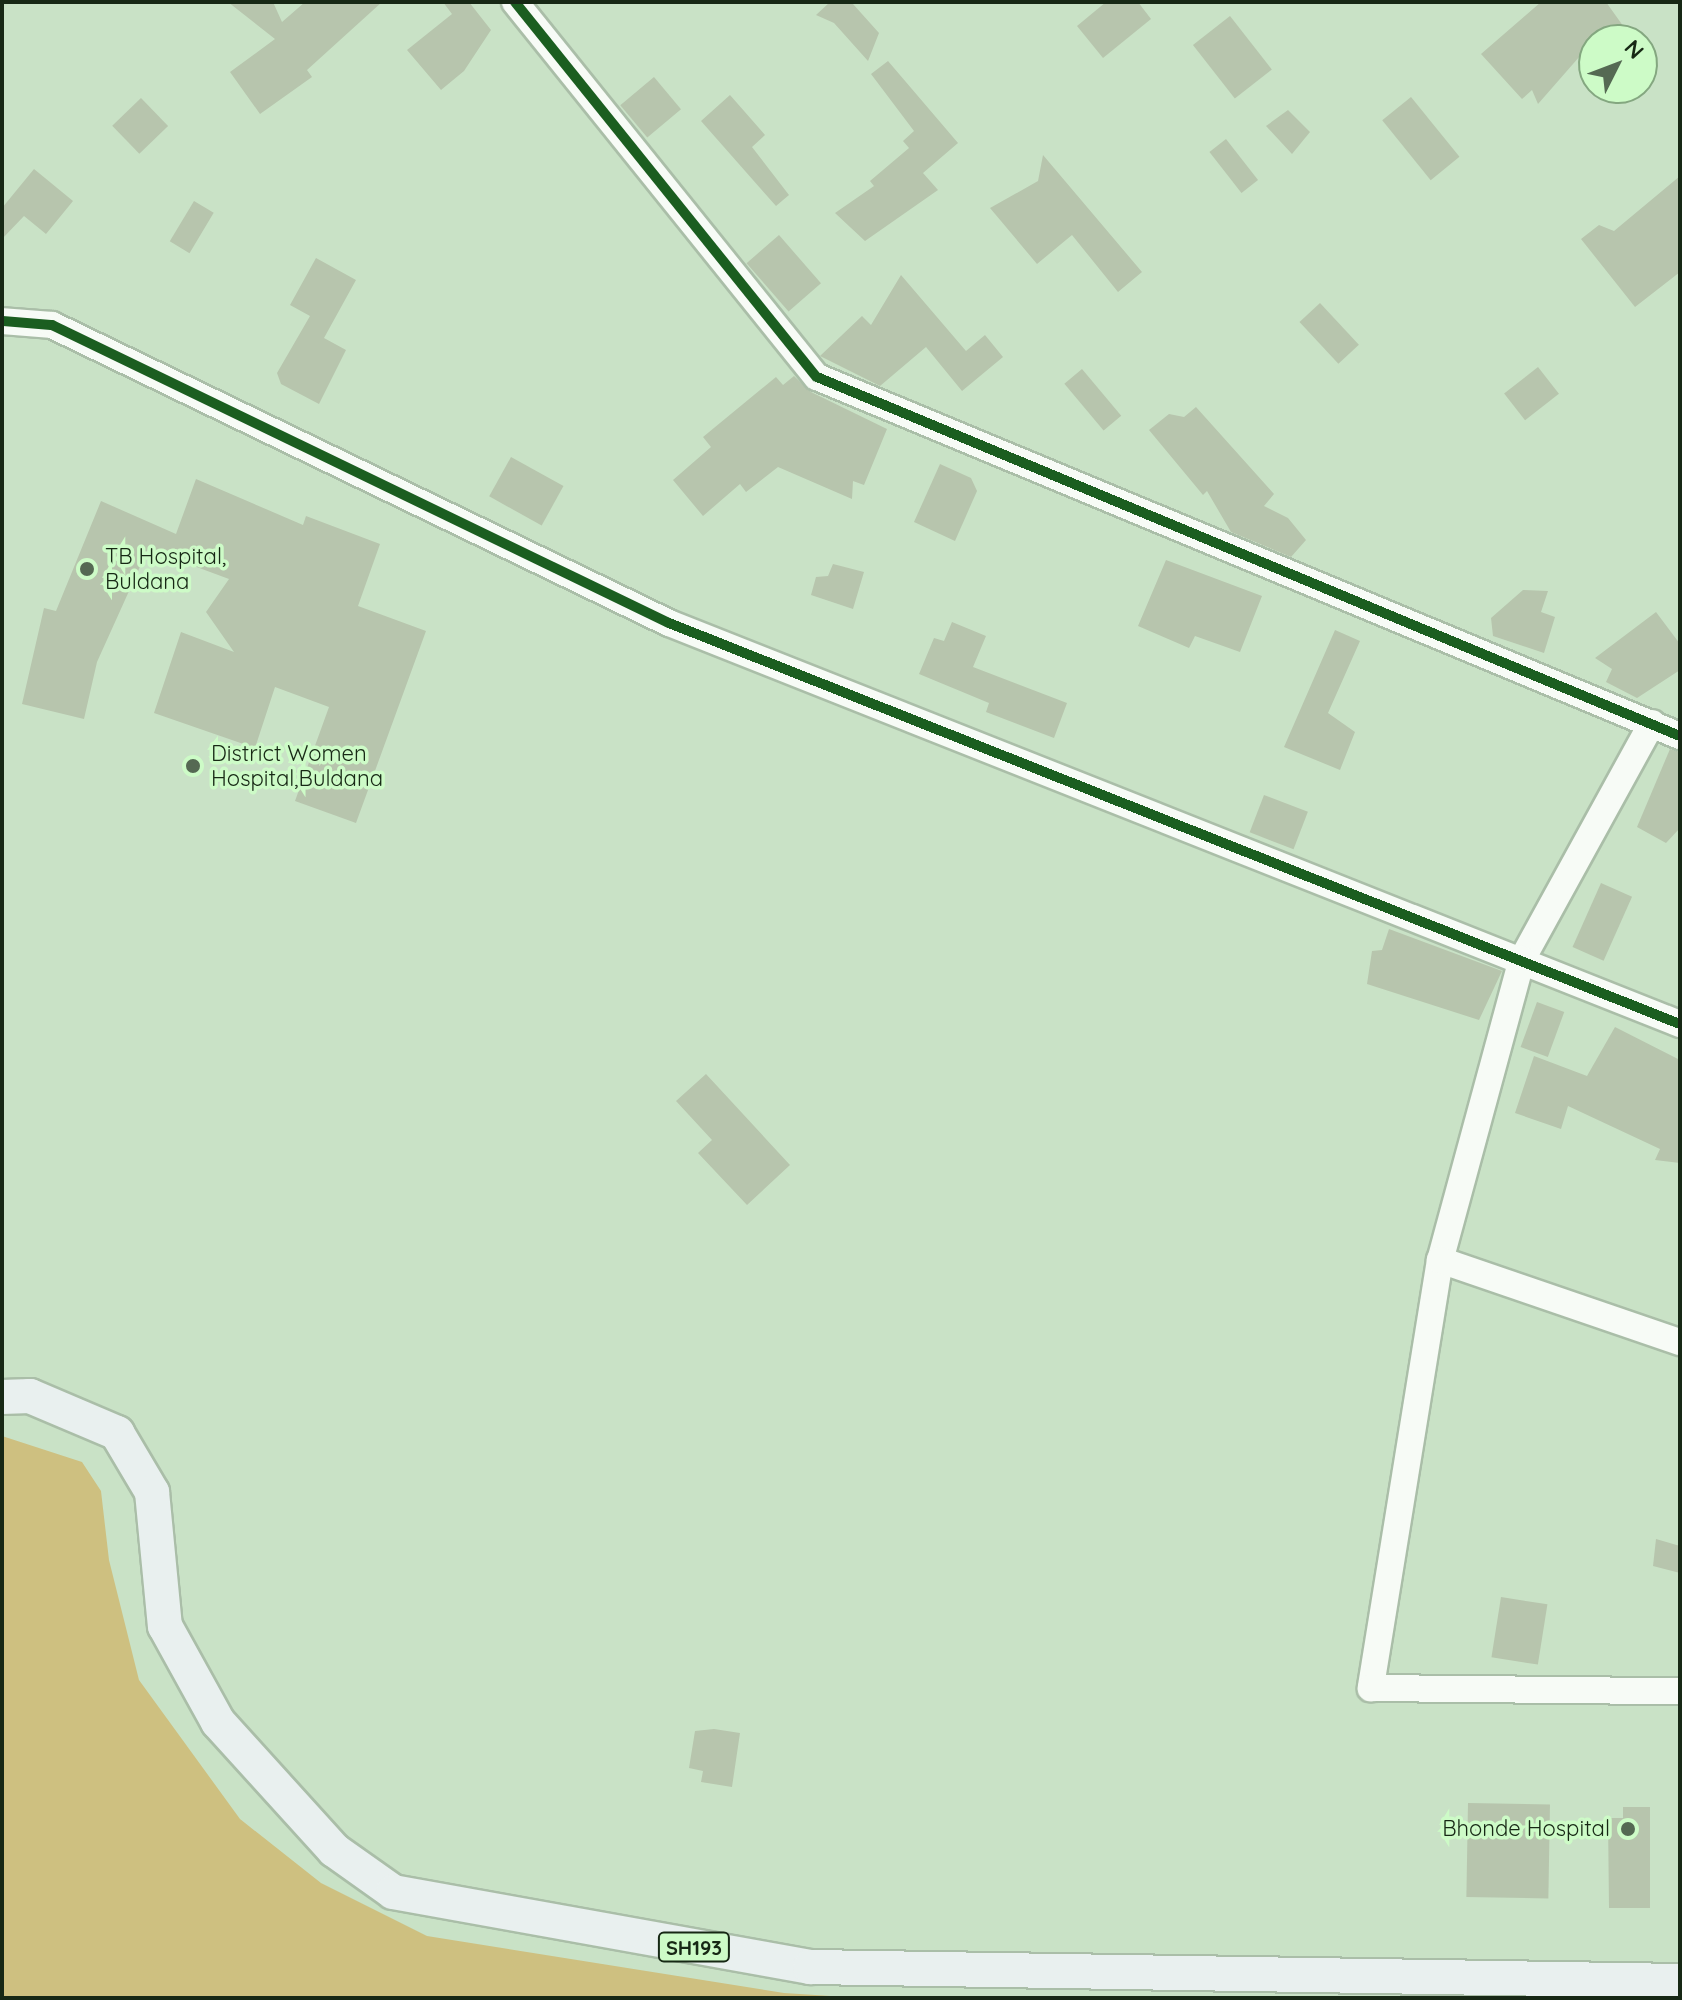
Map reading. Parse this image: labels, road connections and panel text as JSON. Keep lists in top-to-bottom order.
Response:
{
  "streets": {
    "main road": ["SH193"]
  },
  "places": ["TB Hospital, Buldana", "District Women Hospital,Buldana", "Bhonde Hospital"],
  "north": "top right"
}
